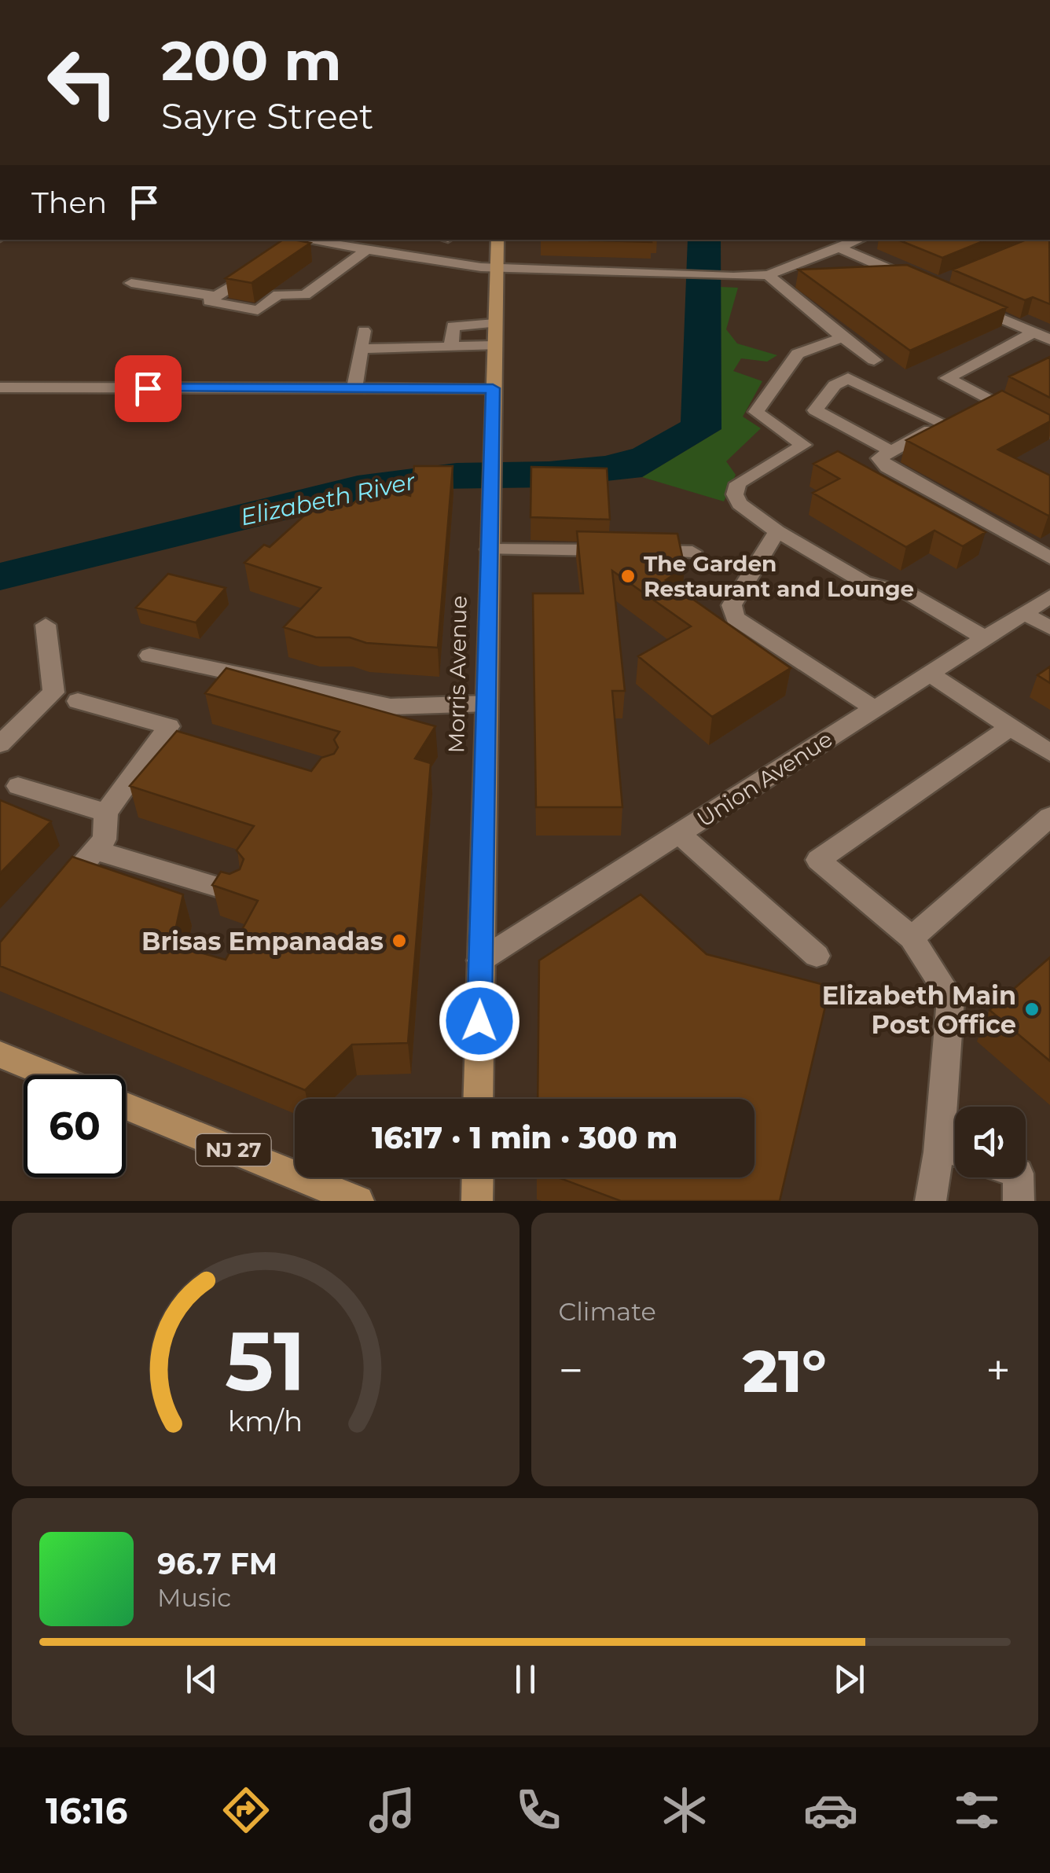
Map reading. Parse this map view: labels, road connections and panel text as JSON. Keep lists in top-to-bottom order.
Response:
{
  "streets": {
    "main road": ["Morris Avenue", "NJ 27"],
    "street": ["Union Avenue"]
  },
  "crossings": [
    ["Morris Avenue", "Union Avenue"]
  ],
  "water": ["Elizabeth River"],
  "places": ["The Garden Restaurant and Lounge", "Brisas Empanadas", "Elizabeth Main Post Office"],
  "page": {
    "turn": ["200 m", "Sayre Street"],
    "then": "Then",
    "limit": "60",
    "trip": "16:17 · 1 min · 300 m",
    "tile": "Climate",
    "heat": ["−", "21°", "+"],
    "song": ["96.7 FM", "Music"],
    "tabs": "16:16",
    "gauge": ["51", "km/h"]
  }
}
